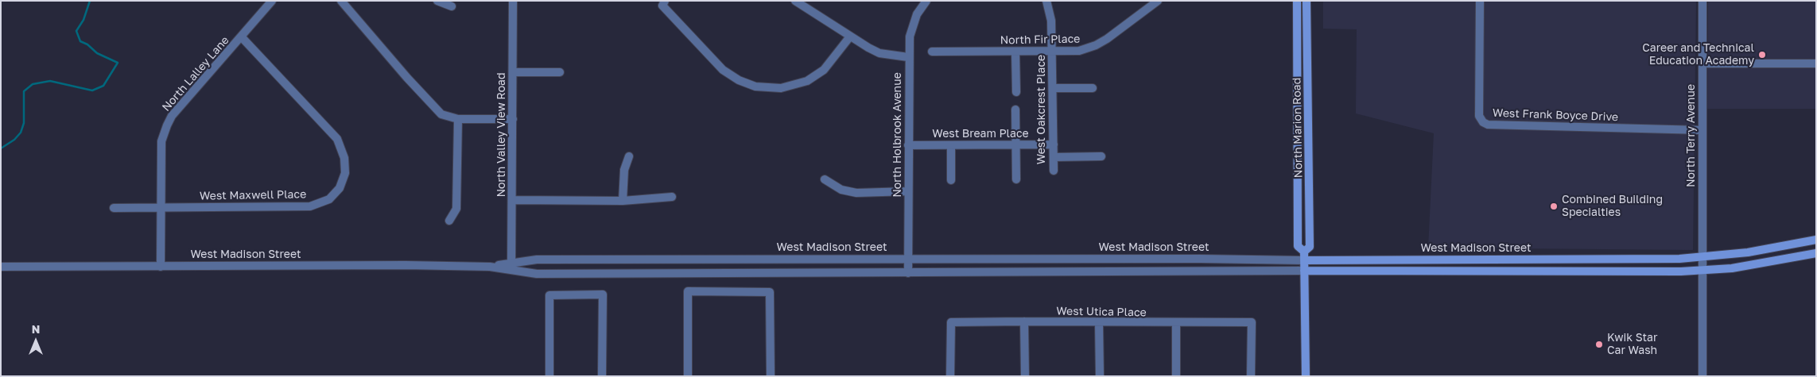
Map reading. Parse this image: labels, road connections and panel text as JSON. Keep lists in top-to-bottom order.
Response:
{
  "streets": {
    "main road": ["North Marion Road", "West Madison Street"],
    "street": [
      "North Fir Place",
      "North Lalley Lane",
      "West Oakcrest Place",
      "West Frank Boyce Drive",
      "West Bream Place",
      "North Valley View Road",
      "North Holbrook Avenue",
      "North Terry Avenue",
      "West Maxwell Place",
      "West Utica Place"
    ]
  },
  "crossings": [
    ["North Fir Place", "West Oakcrest Place"],
    ["North Lalley Lane", "West Maxwell Place"],
    ["North Lalley Lane", "West Madison Street"],
    ["West Oakcrest Place", "West Bream Place"],
    ["West Frank Boyce Drive", "North Terry Avenue"],
    ["North Marion Road", "West Madison Street"],
    ["West Bream Place", "North Holbrook Avenue"],
    ["North Valley View Road", "West Madison Street"],
    ["North Holbrook Avenue", "West Madison Street"],
    ["North Terry Avenue", "West Madison Street"]
  ],
  "places": ["Career and Technical Education Academy", "Combined Building Specialties", "Kwik Star Car Wash"],
  "north": "top"
}
